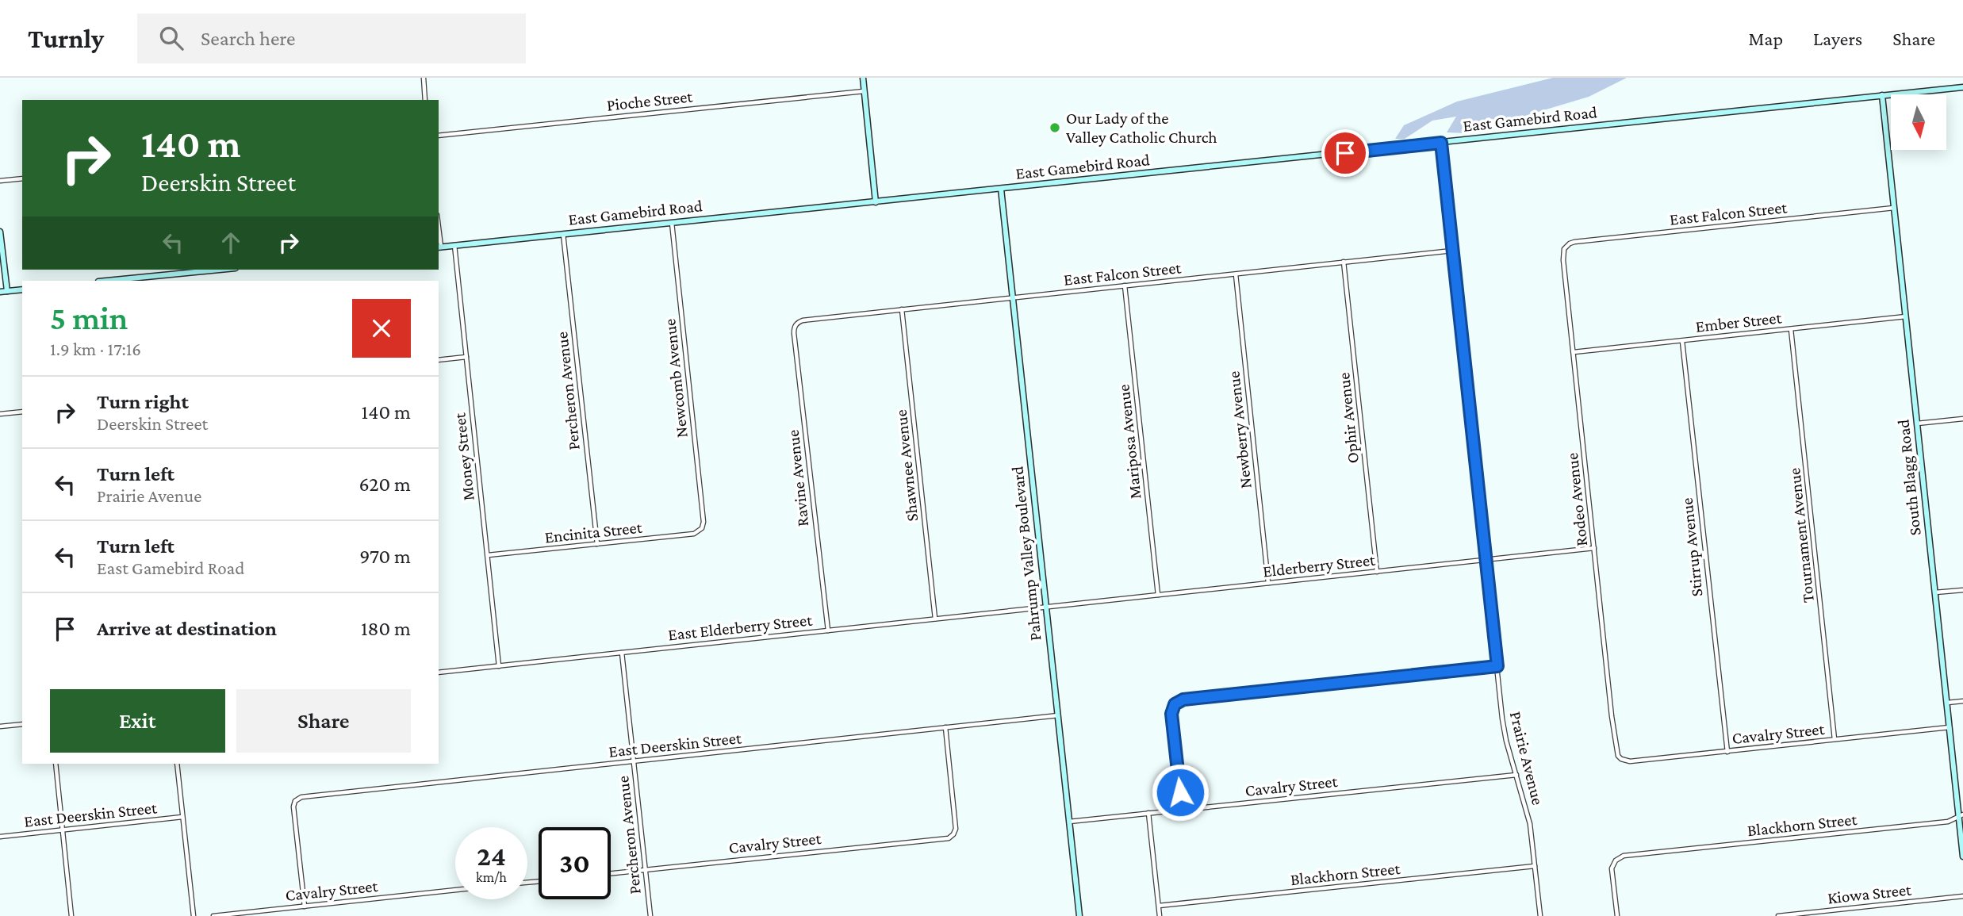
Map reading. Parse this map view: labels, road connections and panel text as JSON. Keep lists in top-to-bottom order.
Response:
{
  "streets": {
    "main road": ["East Gamebird Road", "South Blagg Road", "Pahrump Valley Boulevard"],
    "street": [
      "Pioche Street",
      "East Falcon Street",
      "Ember Street",
      "Newcomb Avenue",
      "Percheron Avenue",
      "Ophir Avenue",
      "Newberry Avenue",
      "Mariposa Avenue",
      "Money Street",
      "Shawnee Avenue",
      "Ravine Avenue",
      "Rodeo Avenue",
      "Encinita Street",
      "Tournament Avenue",
      "Stirrup Avenue",
      "Elderberry Street",
      "East Elderberry Street",
      "Cavalry Street",
      "East Deerskin Street",
      "Prairie Avenue",
      "Blackhorn Street",
      "Kiowa Street"
    ]
  },
  "crossings": [
    ["East Gamebird Road", "Newcomb Avenue"],
    ["East Gamebird Road", "Percheron Avenue"],
    ["East Gamebird Road", "Money Street"],
    ["East Gamebird Road", "South Blagg Road"],
    ["East Gamebird Road", "Pahrump Valley Boulevard"],
    ["East Gamebird Road", "Prairie Avenue"],
    ["East Falcon Street", "Ophir Avenue"],
    ["East Falcon Street", "Newberry Avenue"],
    ["East Falcon Street", "Mariposa Avenue"],
    ["East Falcon Street", "Shawnee Avenue"],
    ["East Falcon Street", "South Blagg Road"],
    ["East Falcon Street", "Ravine Avenue"],
    ["East Falcon Street", "Rodeo Avenue"],
    ["East Falcon Street", "Pahrump Valley Boulevard"],
    ["East Falcon Street", "Prairie Avenue"],
    ["Ember Street", "South Blagg Road"],
    ["Ember Street", "Rodeo Avenue"],
    ["Ember Street", "Tournament Avenue"],
    ["Ember Street", "Stirrup Avenue"],
    ["Newcomb Avenue", "Encinita Street"],
    ["Percheron Avenue", "Encinita Street"],
    ["Percheron Avenue", "East Elderberry Street"],
    ["Percheron Avenue", "Cavalry Street"],
    ["Percheron Avenue", "East Deerskin Street"],
    ["Ophir Avenue", "Elderberry Street"],
    ["Newberry Avenue", "Elderberry Street"],
    ["Mariposa Avenue", "Elderberry Street"],
    ["Money Street", "Encinita Street"],
    ["Money Street", "East Elderberry Street"],
    ["Shawnee Avenue", "East Elderberry Street"],
    ["South Blagg Road", "Cavalry Street"],
    ["South Blagg Road", "Blackhorn Street"],
    ["Ravine Avenue", "East Elderberry Street"],
    ["Rodeo Avenue", "Elderberry Street"],
    ["Rodeo Avenue", "Cavalry Street"],
    ["Tournament Avenue", "Cavalry Street"],
    ["Stirrup Avenue", "Cavalry Street"],
    ["Pahrump Valley Boulevard", "Elderberry Street"],
    ["Pahrump Valley Boulevard", "East Elderberry Street"],
    ["Pahrump Valley Boulevard", "Cavalry Street"],
    ["Pahrump Valley Boulevard", "East Deerskin Street"],
    ["Elderberry Street", "East Elderberry Street"],
    ["Elderberry Street", "Prairie Avenue"],
    ["Cavalry Street", "East Deerskin Street"],
    ["Cavalry Street", "Prairie Avenue"],
    ["Prairie Avenue", "Blackhorn Street"]
  ],
  "places": ["Our Lady of the Valley Catholic Church"],
  "north": "bottom",
  "page": {
    "header": "Turnly",
    "search": "Search here",
    "nav": ["Map", "Layers", "Share"],
    "turn": ["140 m", "Deerskin Street"],
    "heading": ["5 min", "1.9 km · 17:16"],
    "list": [
      {
        "name": "Turn right",
        "note": "Deerskin Street",
        "value": "140 m"
      },
      {
        "name": "Turn left",
        "note": "Prairie Avenue",
        "value": "620 m"
      },
      {
        "name": "Turn left",
        "note": "East Gamebird Road",
        "value": "970 m"
      },
      {
        "name": "Arrive at destination",
        "value": "180 m"
      }
    ],
    "buttons": ["Exit", "Share"],
    "speed": "24 km/h",
    "limit": "30"
  }
}
